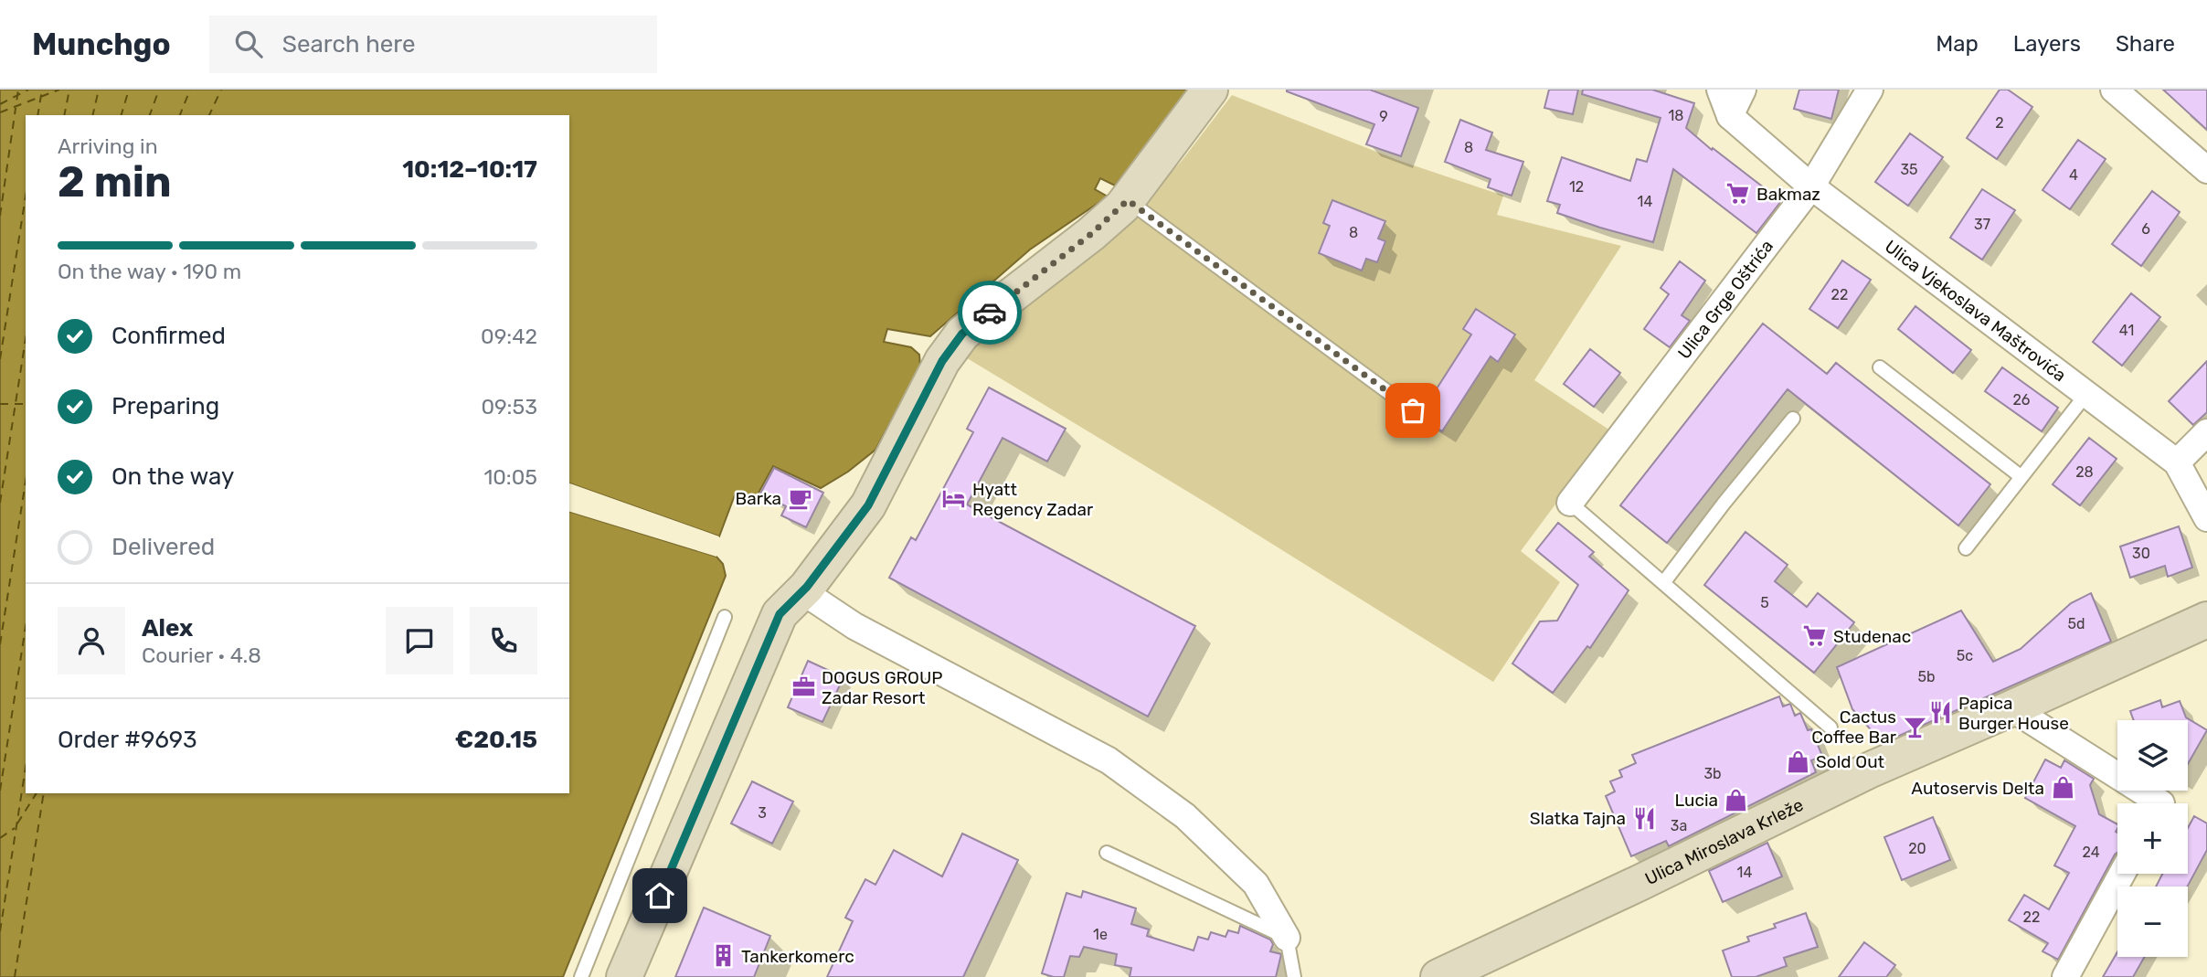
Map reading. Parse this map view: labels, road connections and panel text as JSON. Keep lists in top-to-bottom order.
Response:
{
  "streets": {
    "street": ["Ulica Grge Oštrića", "Ulica Vjekoslava Maštrovića", "Ulica Miroslava Krleže"]
  },
  "crossings": [
    ["Ulica Grge Oštrića", "Ulica Vjekoslava Maštrovića"]
  ],
  "places": {
    "supermarket": ["Bakmaz", "Studenac"],
    "cafe": ["Barka"],
    "hotel": ["Hyatt Regency Zadar"],
    "office": ["DOGUS GROUP Zadar Resort"],
    "restaurant": ["Papica Burger House", "Slatka Tajna"],
    "bar": ["Cactus Coffee Bar"],
    "shop": ["Sold Out", "Autoservis Delta", "Lucia"],
    "building": ["Tankerkomerc"]
  },
  "house_numbers": [
    "18",
    "9",
    "2",
    "8",
    "35",
    "4",
    "12",
    "14",
    "37",
    "6",
    "8",
    "22",
    "41",
    "26",
    "28",
    "30",
    "5",
    "5d",
    "5c",
    "5b",
    "3b",
    "3",
    "3a",
    "20",
    "24",
    "14",
    "22",
    "1e"
  ],
  "page": {
    "header": "Munchgo",
    "search": "Search here",
    "nav": ["Map", "Layers", "Share"],
    "heading": ["2 min", "Arriving in", "10:12–10:17"],
    "panel": [
      "Alex",
      "Courier · 4.8",
      "Order #9693",
      "€20.15"
    ],
    "bar": "On the way · 190 m",
    "list": [
      ["Confirmed", "09:42"],
      ["Preparing", "09:53"],
      ["On the way", "10:05"],
      "Delivered"
    ],
    "map_buttons": ["+", "−"]
  }
}
